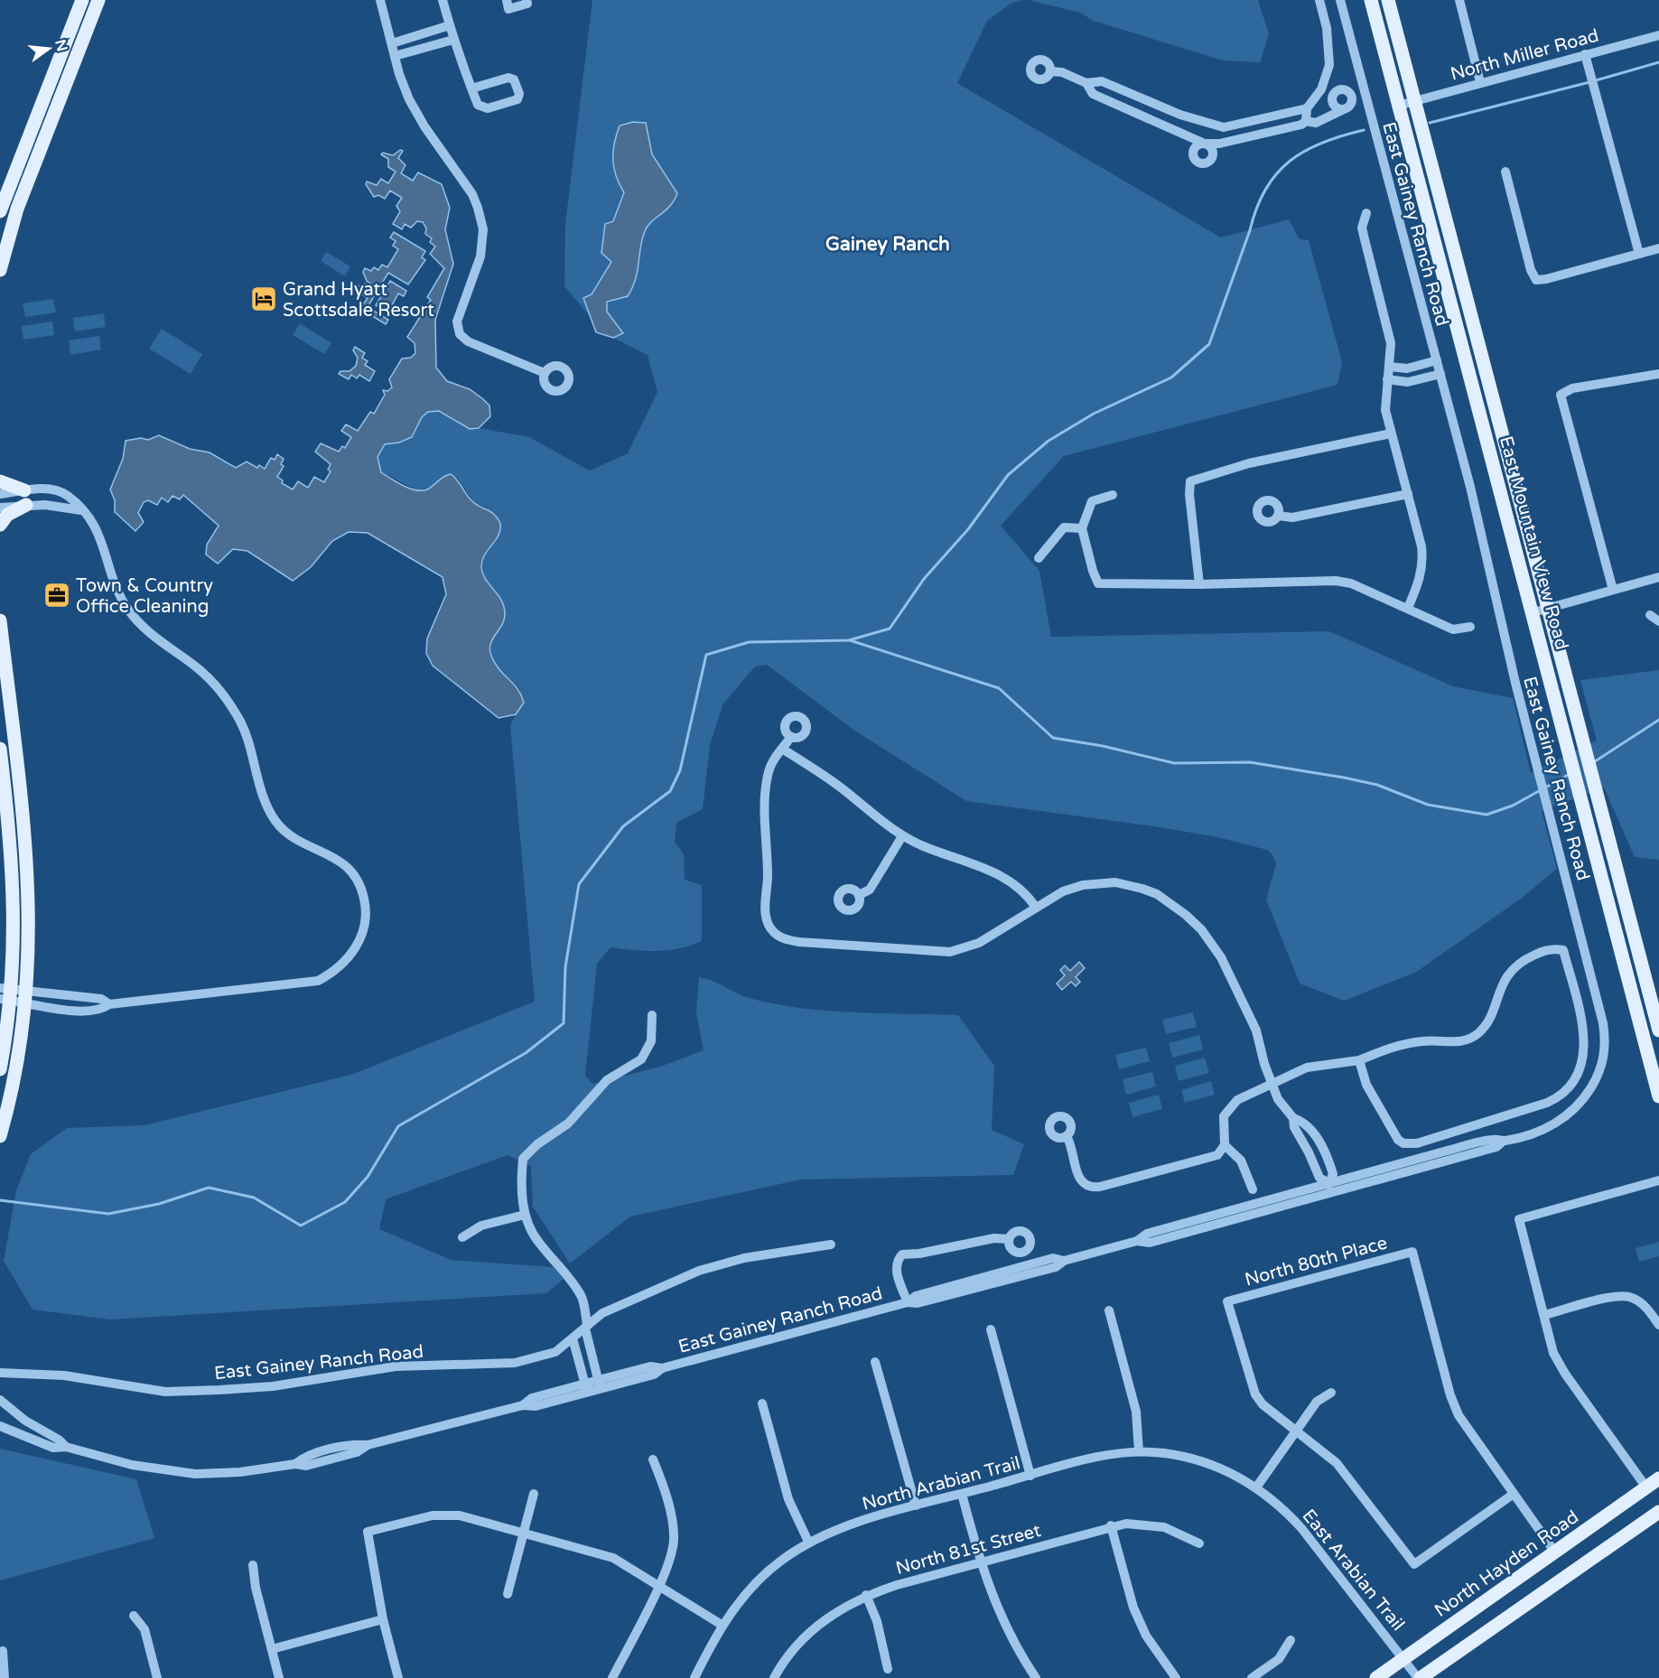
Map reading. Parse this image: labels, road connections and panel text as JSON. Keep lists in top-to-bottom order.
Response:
{
  "streets": {
    "main road": ["East Mountain View Road", "North Hayden Road"],
    "street": [
      "North Miller Road",
      "East Gainey Ranch Road",
      "North 80th Place",
      "North Arabian Trail",
      "North 81st Street",
      "East Arabian Trail"
    ]
  },
  "crossings": [
    ["North Miller Road", "East Mountain View Road"],
    ["North Arabian Trail", "East Arabian Trail"],
    ["North Hayden Road", "East Arabian Trail"]
  ],
  "districts": ["Gainey Ranch"],
  "places": {
    "hotel": ["Grand Hyatt Scottsdale Resort"],
    "office": ["Town & Country Office Cleaning"]
  },
  "north": "right"
}
